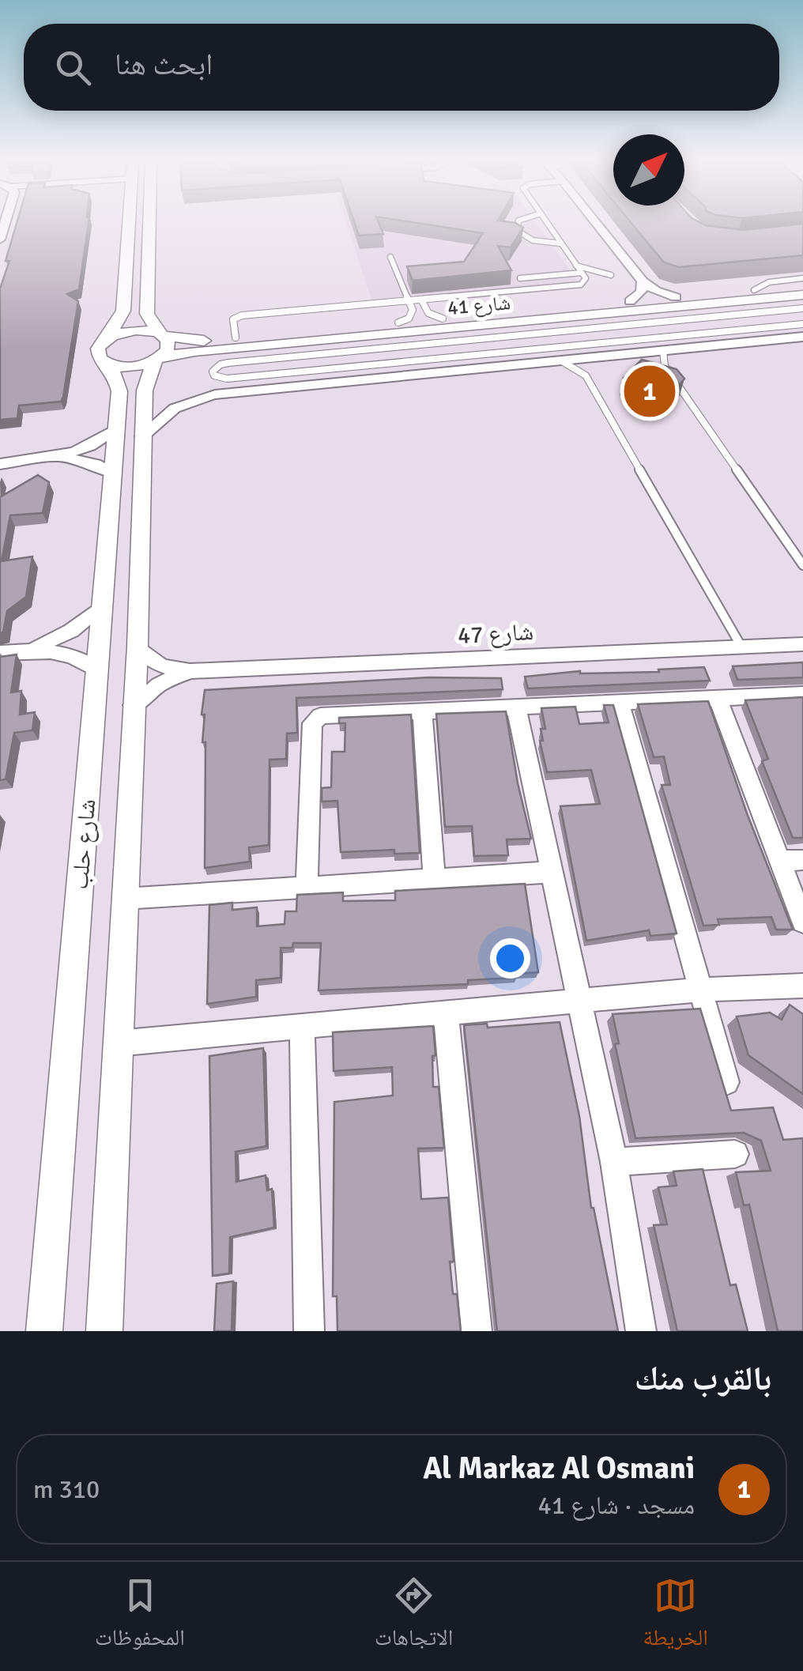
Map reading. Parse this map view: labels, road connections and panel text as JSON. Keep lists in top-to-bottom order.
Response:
{
  "streets": {
    "street": ["شارع 41", "شارع 47", "شارع حلب"]
  },
  "crossings": [
    ["شارع 41", "شارع حلب"],
    ["شارع 47", "شارع حلب"]
  ],
  "north": "top right",
  "page": {
    "search": "ابحث هنا",
    "pins": "1",
    "heading": "بالقرب منك",
    "list": [
      {
        "mark": "1",
        "name": "Al Markaz Al Osmani",
        "note": "مسجد · شارع 41",
        "value": "310 m"
      }
    ],
    "nav": ["الخريطة", "الاتجاهات", "المحفوظات"]
  }
}
